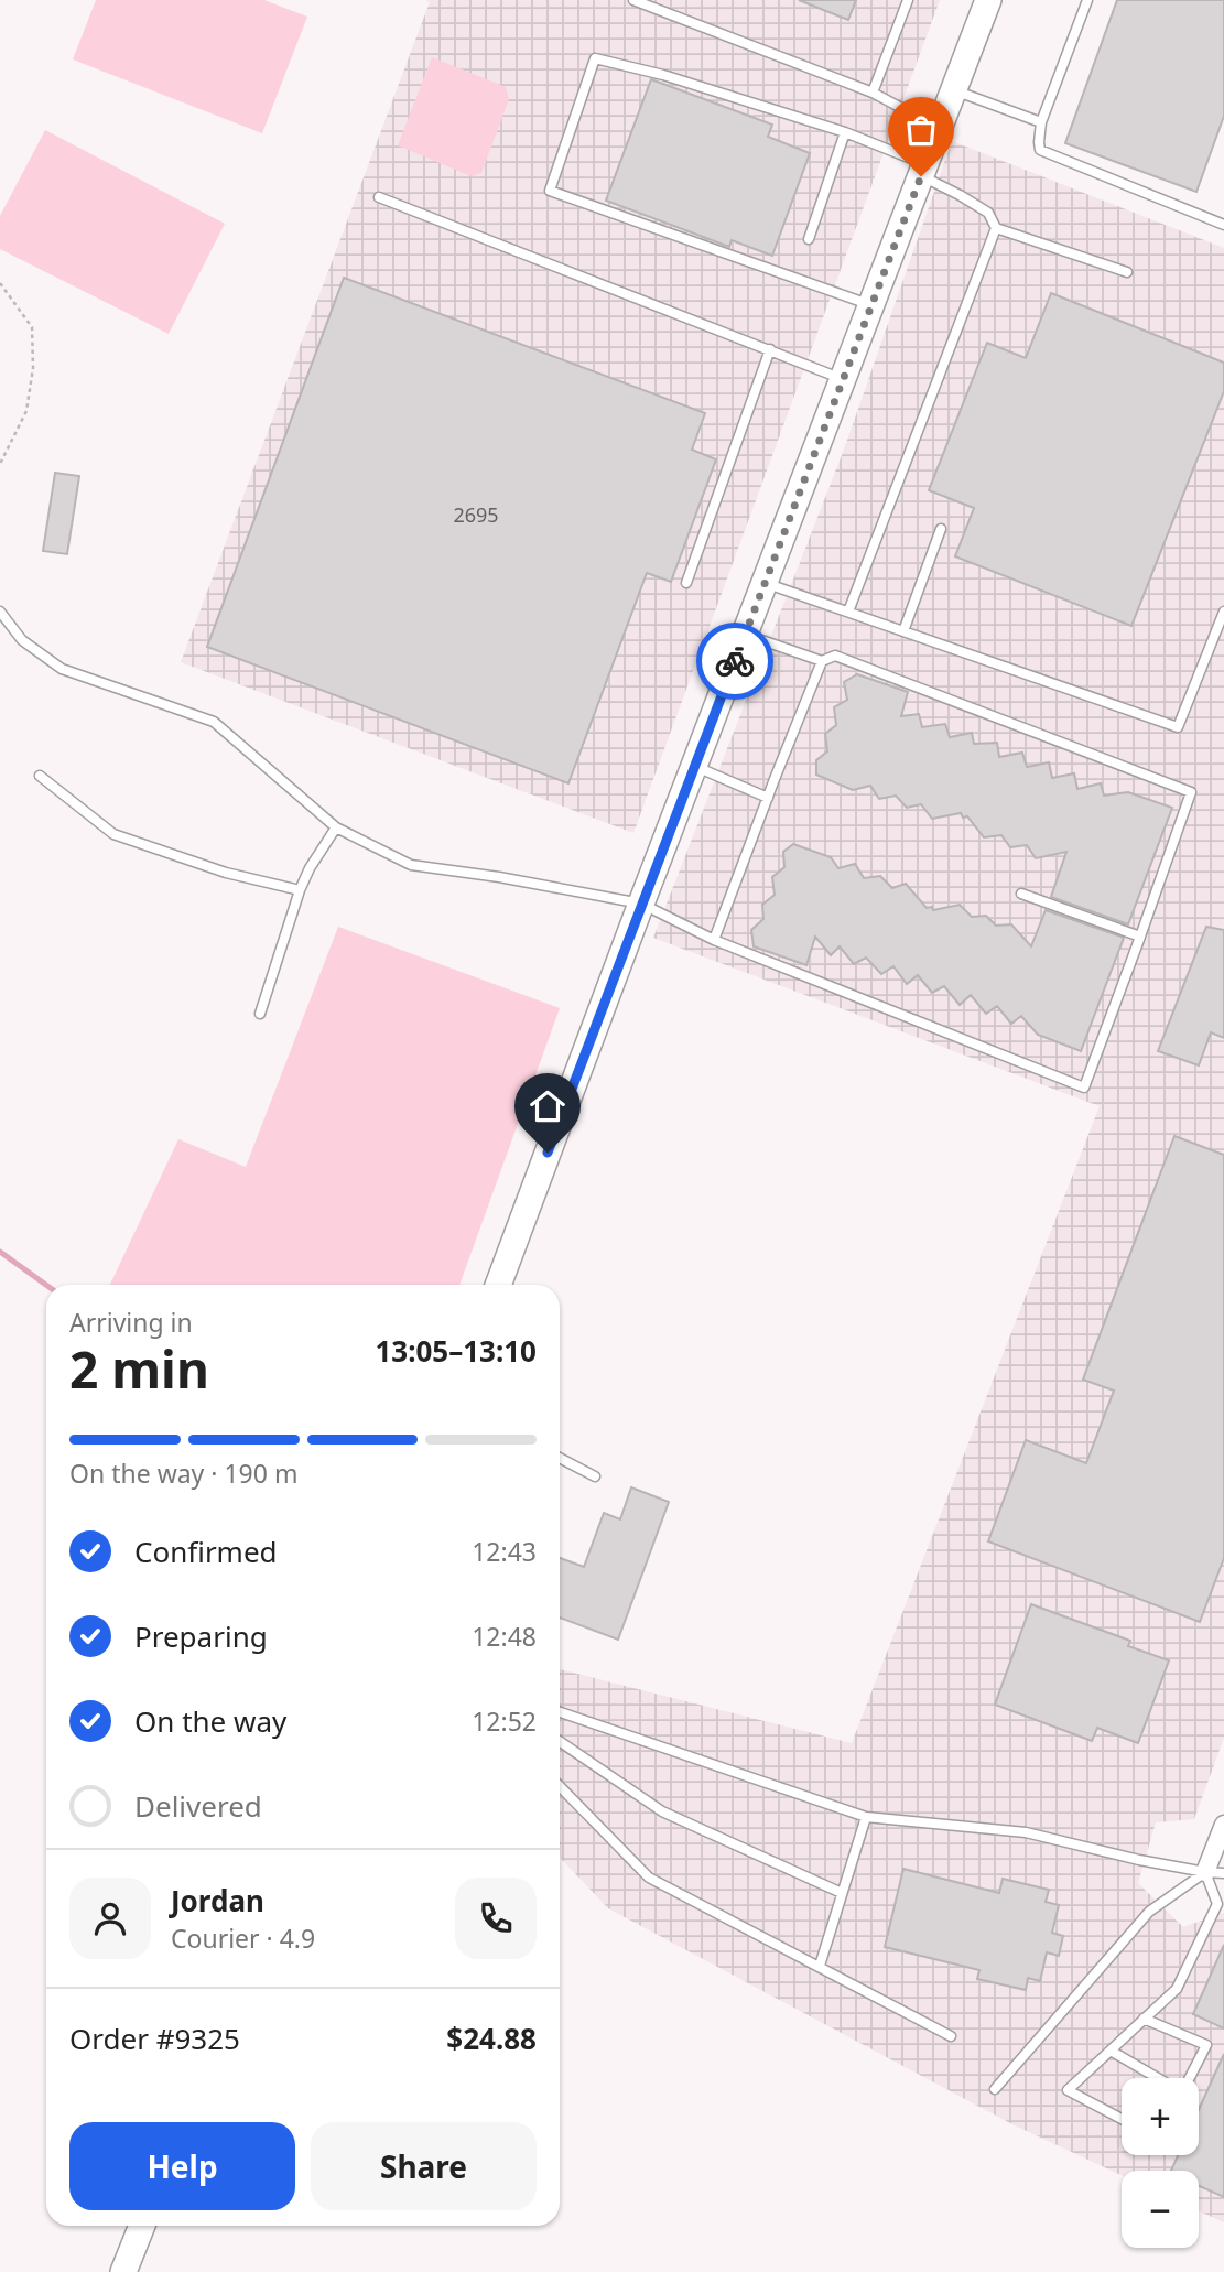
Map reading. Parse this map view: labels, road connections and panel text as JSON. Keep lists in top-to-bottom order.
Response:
{
  "house_numbers": ["2695"],
  "page": {
    "heading": ["2 min", "Arriving in", "13:05–13:10"],
    "panel": [
      "Jordan",
      "Courier · 4.9",
      "Order #9325",
      "$24.88"
    ],
    "bar": "On the way · 190 m",
    "list": [
      ["Confirmed", "12:43"],
      ["Preparing", "12:48"],
      ["On the way", "12:52"],
      "Delivered"
    ],
    "map_buttons": ["+", "−"],
    "buttons": ["Help", "Share"]
  }
}
